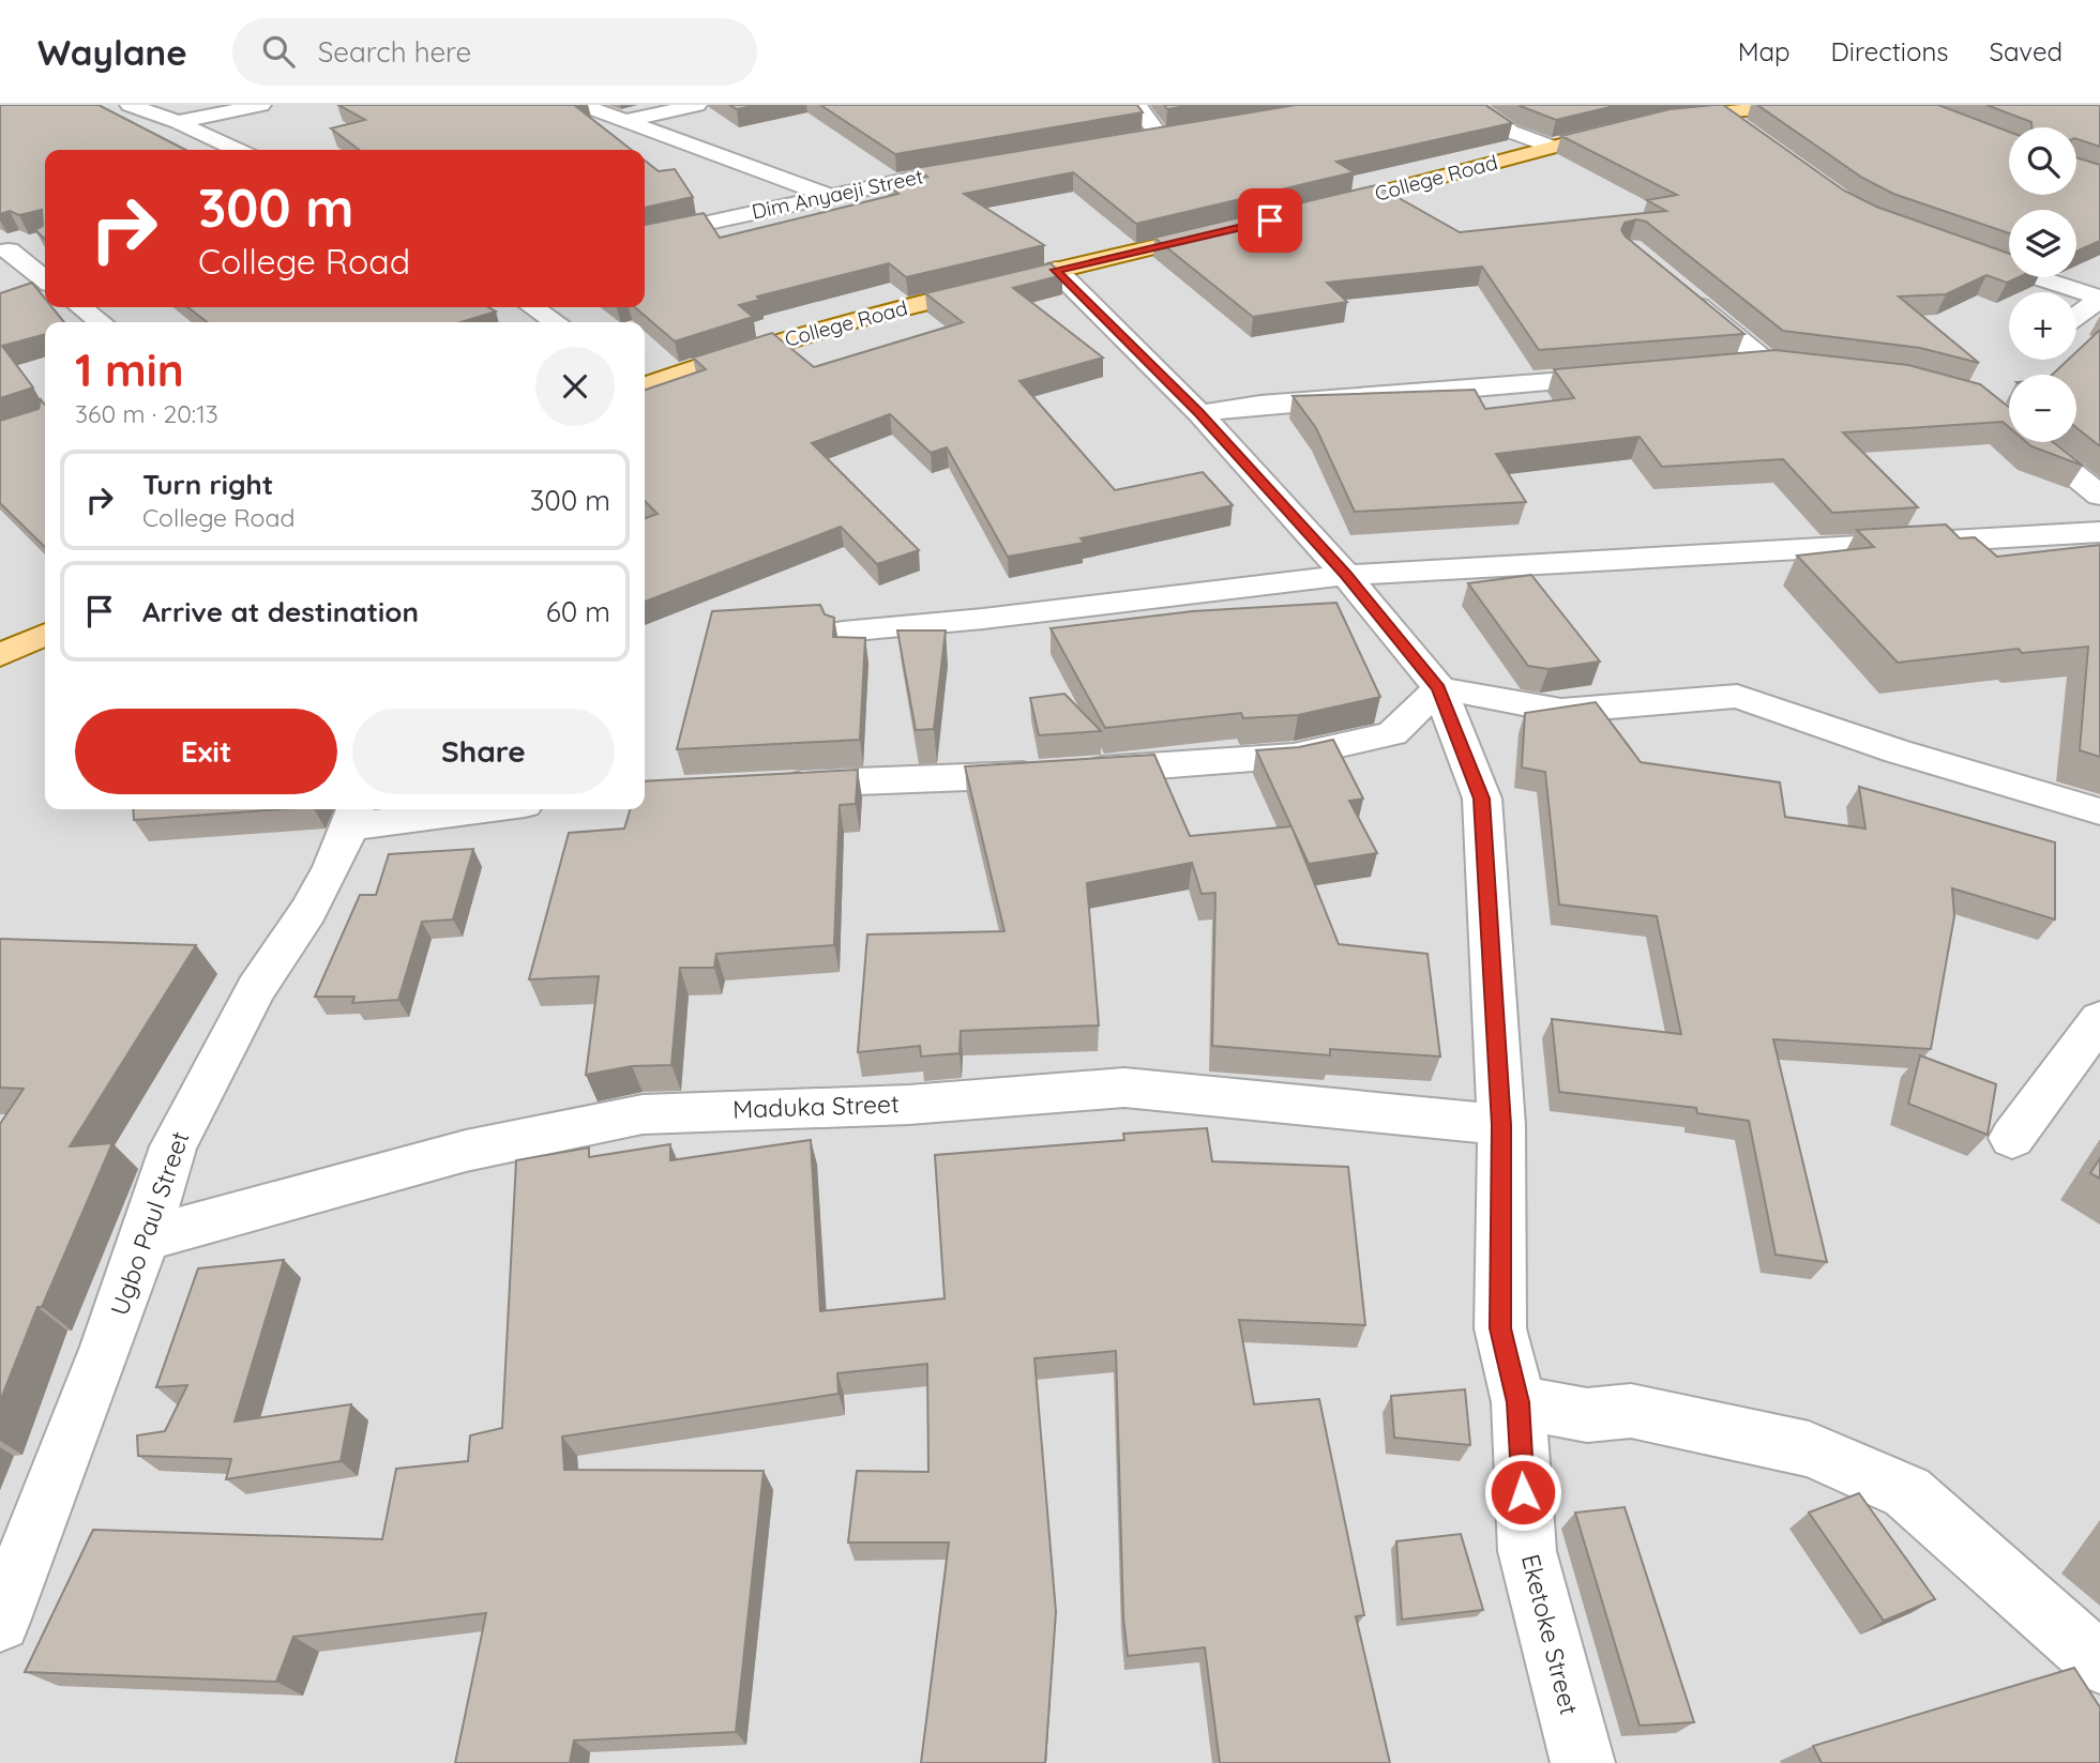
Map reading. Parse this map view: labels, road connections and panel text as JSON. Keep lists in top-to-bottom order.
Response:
{
  "streets": {
    "main road": ["College Road"],
    "street": [
      "Dim Anyaeji Street",
      "Maduka Street",
      "Ugbo Paul Street",
      "Eketoke Street"
    ]
  },
  "crossings": [
    ["College Road", "Eketoke Street"],
    ["Maduka Street", "Ugbo Paul Street"],
    ["Maduka Street", "Eketoke Street"]
  ],
  "page": {
    "header": "Waylane",
    "search": "Search here",
    "nav": ["Map", "Directions", "Saved"],
    "map_buttons": ["+", "−"],
    "turn": ["300 m", "College Road"],
    "heading": ["1 min", "360 m · 20:13"],
    "list": [
      {
        "name": "Turn right",
        "note": "College Road",
        "value": "300 m"
      },
      {
        "name": "Arrive at destination",
        "value": "60 m"
      }
    ],
    "buttons": ["Exit", "Share"]
  }
}
